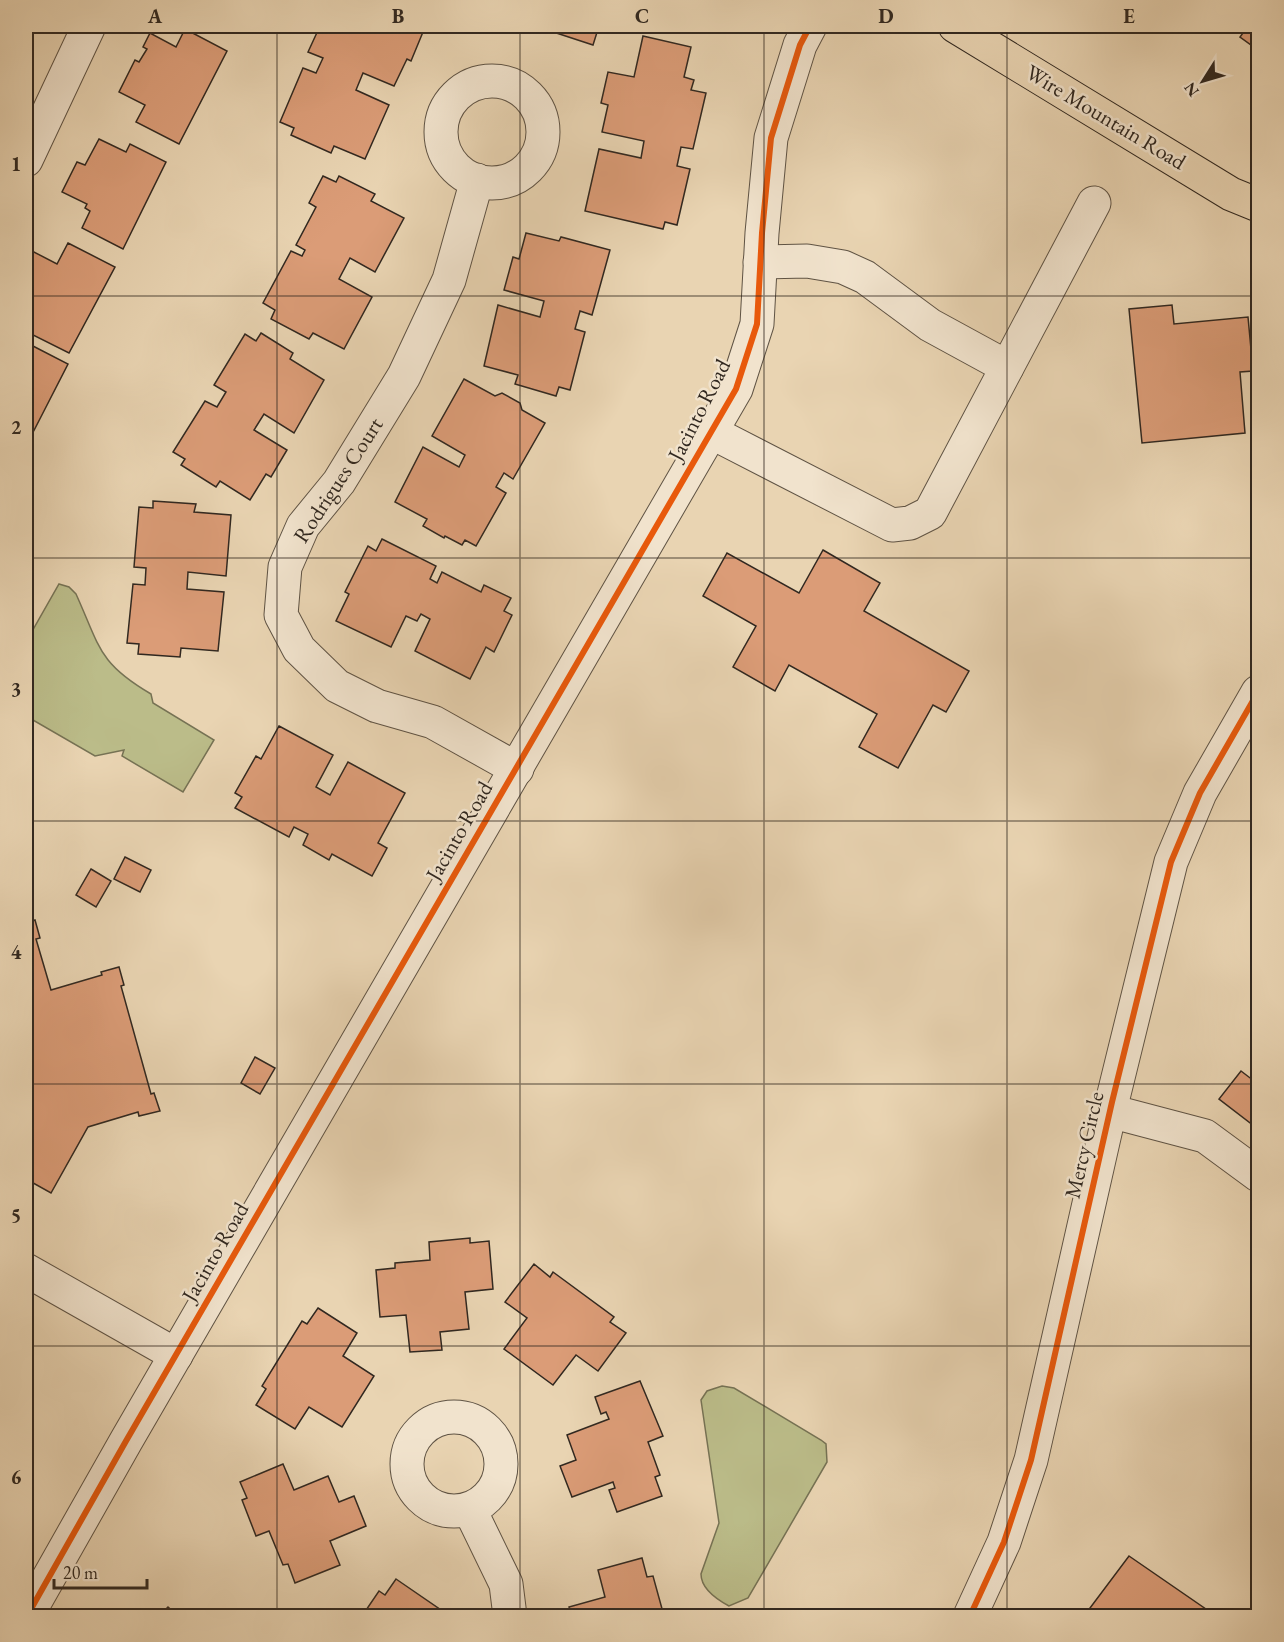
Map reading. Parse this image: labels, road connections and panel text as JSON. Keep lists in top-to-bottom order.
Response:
{
  "streets": {
    "main road": ["Wire Mountain Road"],
    "street": ["Jacinto Road", "Rodrigues Court", "Mercy Circle"]
  },
  "crossings": [
    ["Jacinto Road", "Rodrigues Court"]
  ],
  "scale_bar": "20 m",
  "north": "bottom left",
  "grid": {
    "columns": [
      "A",
      "B",
      "C",
      "D",
      "E"
    ],
    "rows": [
      "1",
      "2",
      "3",
      "4",
      "5",
      "6"
    ]
  }
}
